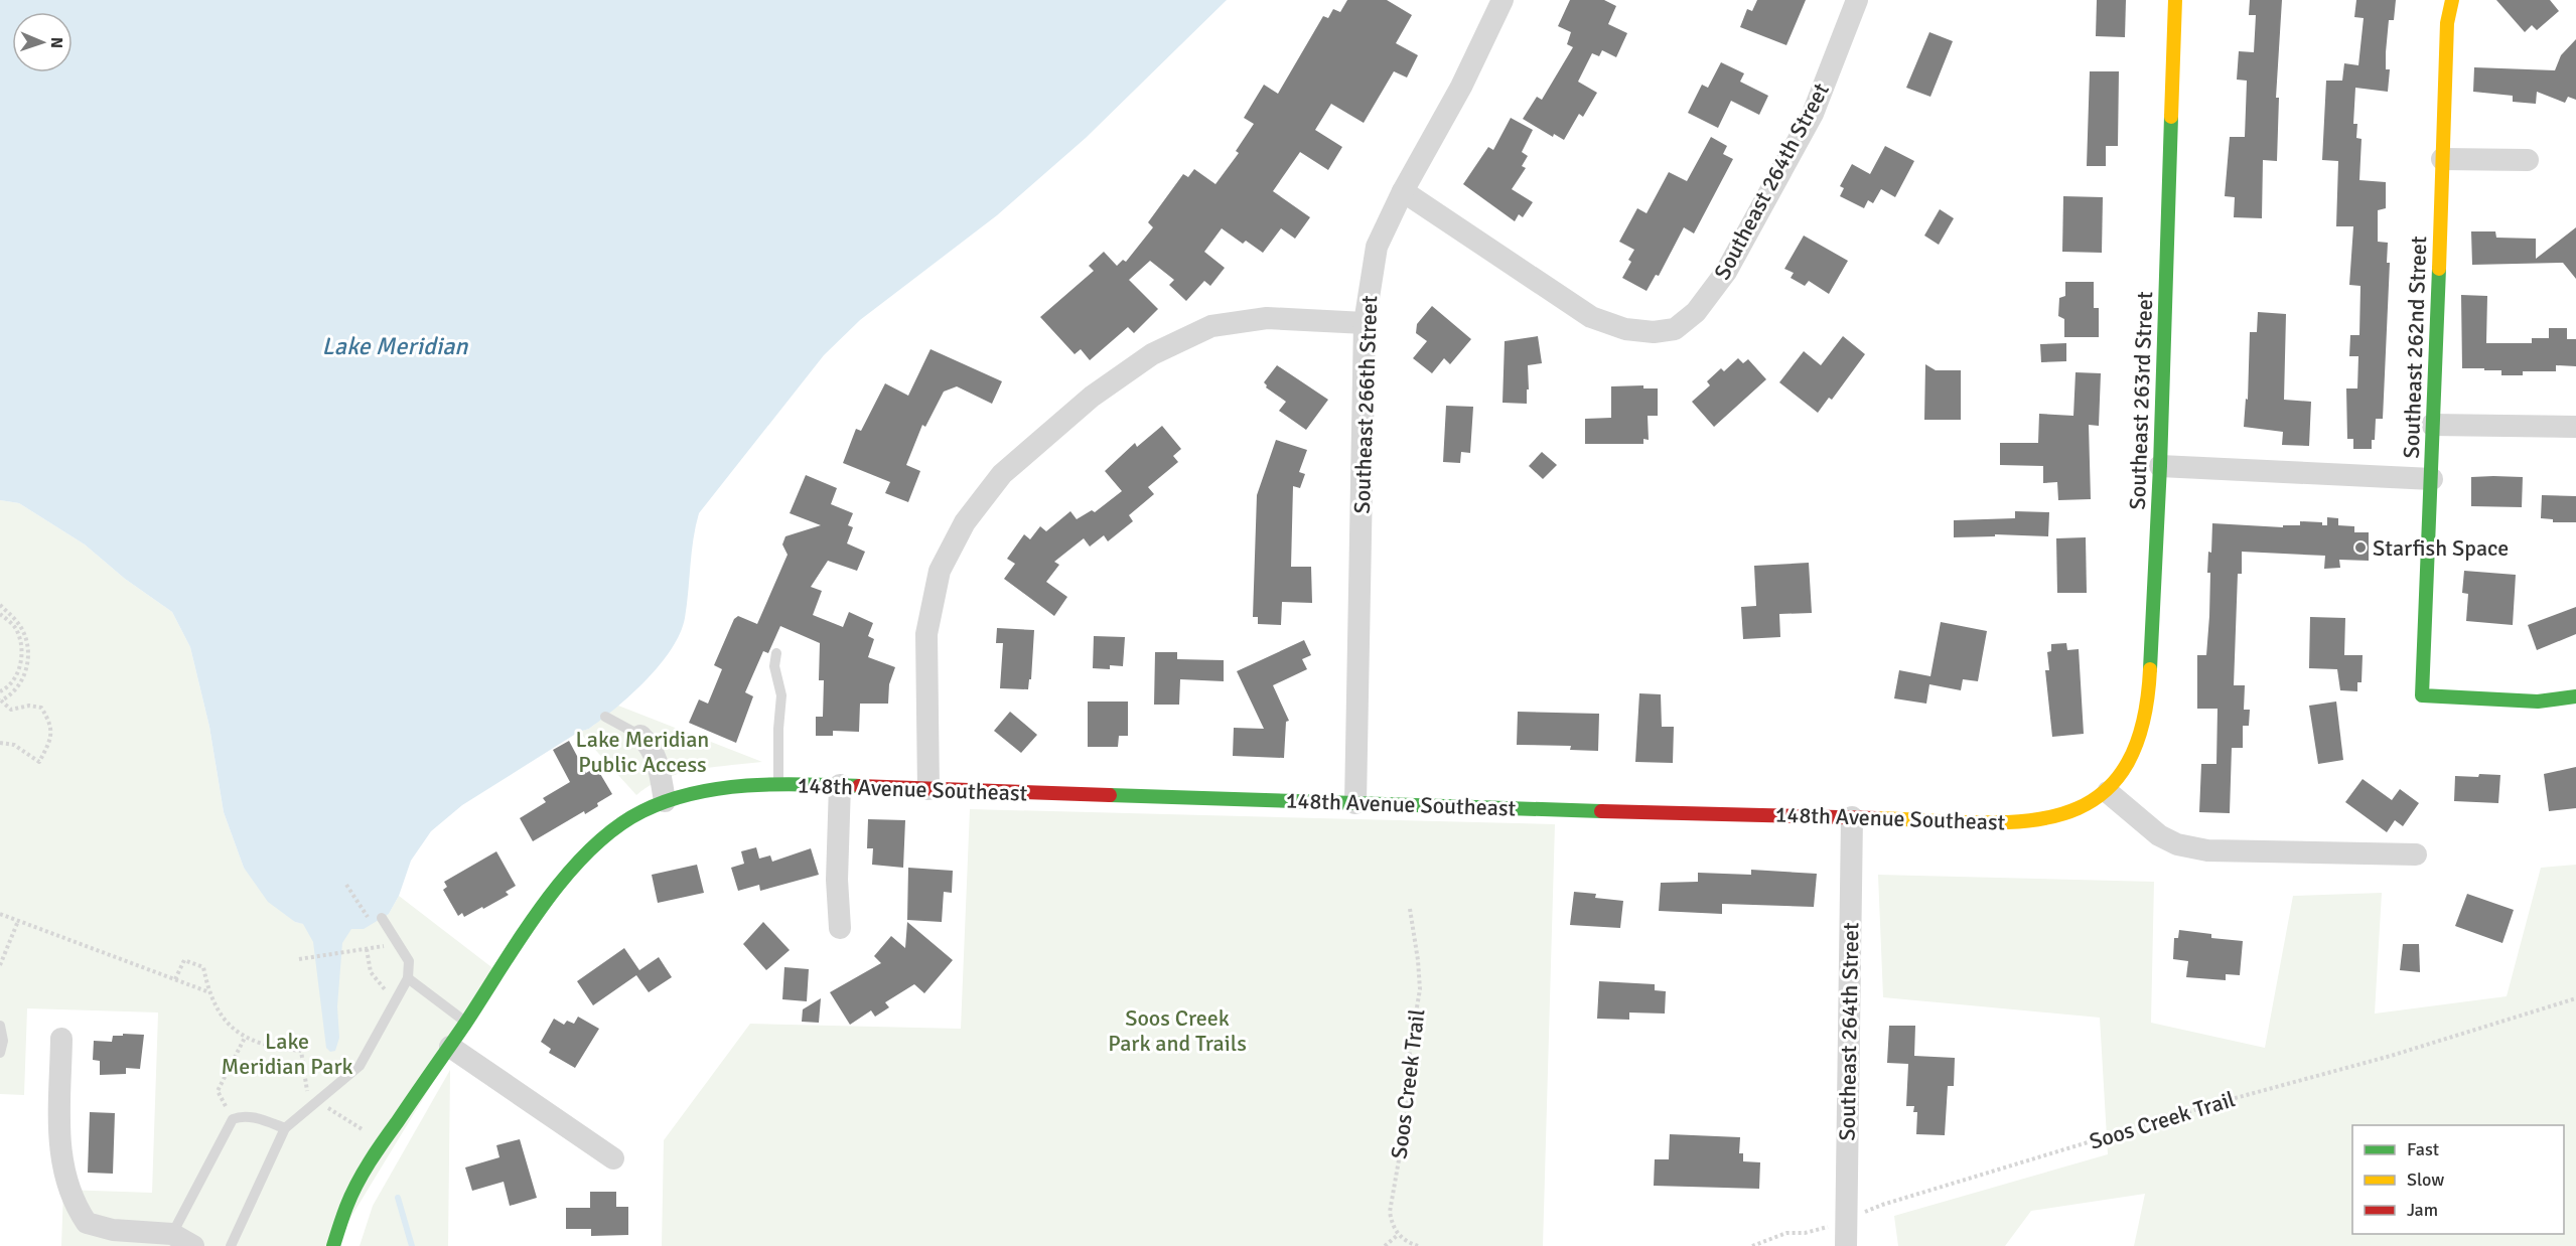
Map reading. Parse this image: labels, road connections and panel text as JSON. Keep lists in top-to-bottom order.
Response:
{
  "streets": {
    "street": [
      "Southeast 264th Street",
      "Southeast 262nd Street",
      "Southeast 263rd Street",
      "Southeast 266th Street",
      "148th Avenue Southeast"
    ],
    "path": ["Soos Creek Trail"]
  },
  "crossings": [
    ["Southeast 264th Street", "Southeast 266th Street"],
    ["Southeast 264th Street", "148th Avenue Southeast"],
    ["Southeast 264th Street", "Soos Creek Trail"],
    ["Southeast 263rd Street", "148th Avenue Southeast"],
    ["Southeast 266th Street", "148th Avenue Southeast"]
  ],
  "water": ["Lake Meridian"],
  "parks": ["Lake Meridian Public Access", "Soos Creek Park and Trails", "Lake Meridian Park"],
  "places": ["Starfish Space"],
  "legend": ["Fast", "Slow", "Jam"],
  "north": "right"
}
